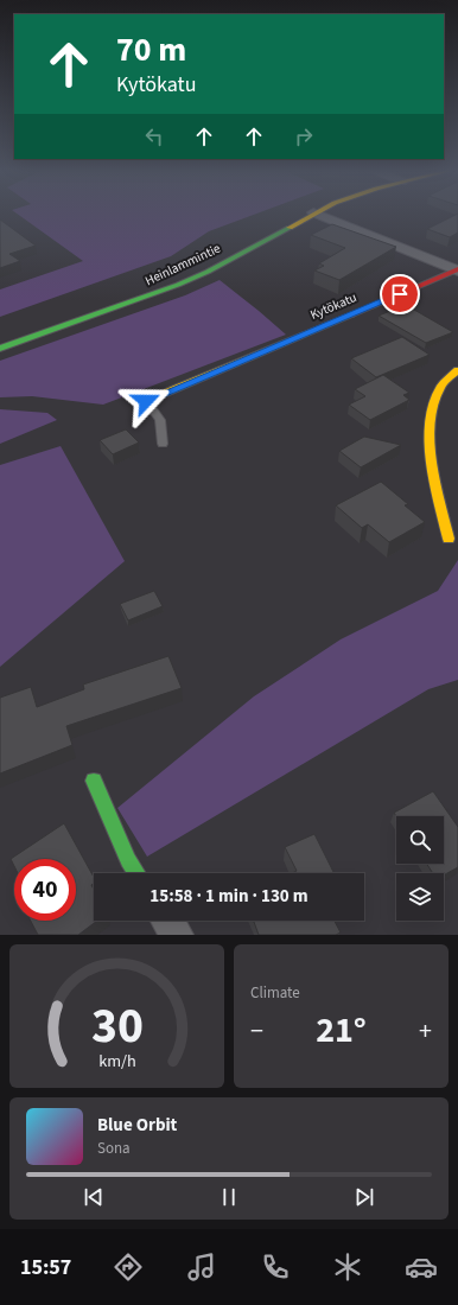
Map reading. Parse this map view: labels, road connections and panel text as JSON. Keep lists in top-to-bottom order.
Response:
{
  "streets": {
    "street": ["Heinlammintie", "Kytökatu"]
  },
  "page": {
    "turn": ["70 m", "Kytökatu"],
    "limit": "40",
    "trip": "15:58 · 1 min · 130 m",
    "tile": "Climate",
    "heat": ["−", "21°", "+"],
    "song": ["Blue Orbit", "Sona"],
    "tabs": "15:57",
    "gauge": ["30", "km/h"]
  }
}
